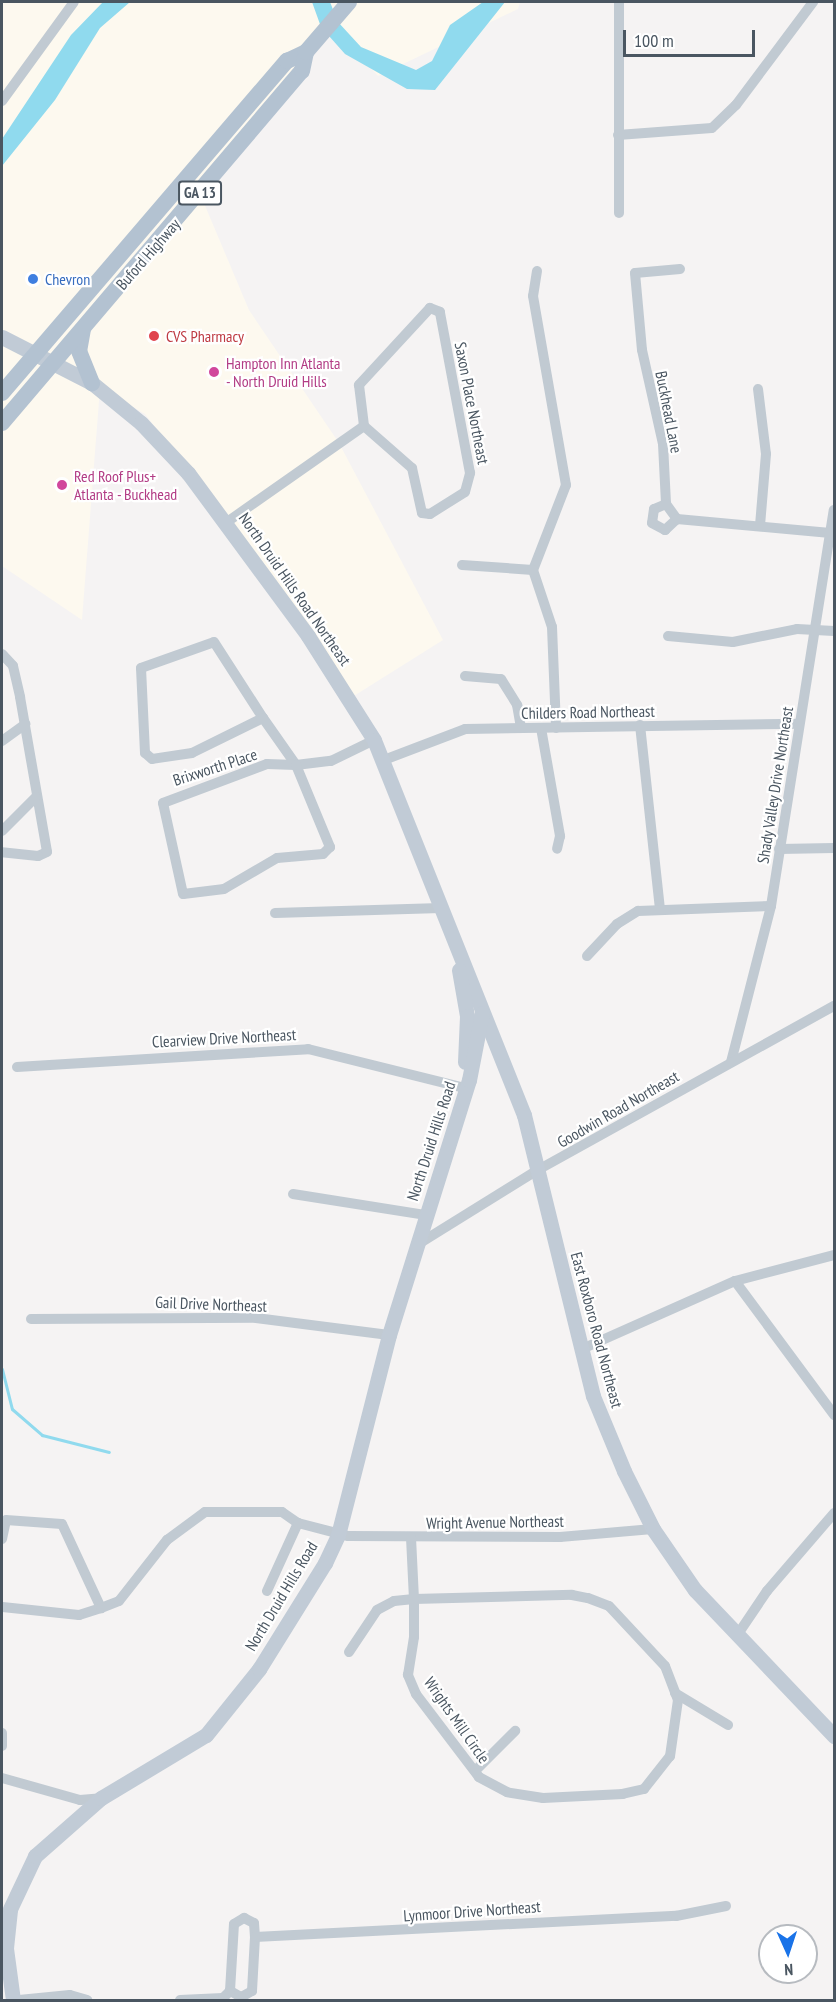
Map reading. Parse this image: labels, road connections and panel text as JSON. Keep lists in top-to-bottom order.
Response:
{
  "streets": {
    "main road": [
      "GA 13",
      "Buford Highway",
      "North Druid Hills Road Northeast",
      "North Druid Hills Road",
      "East Roxboro Road Northeast"
    ],
    "street": [
      "Saxon Place Northeast",
      "Buckhead Lane",
      "Childers Road Northeast",
      "Brixworth Place",
      "Shady Valley Drive Northeast",
      "Clearview Drive Northeast",
      "Goodwin Road Northeast",
      "Gail Drive Northeast",
      "Wright Avenue Northeast",
      "Wrights Mill Circle",
      "Lynmoor Drive Northeast"
    ]
  },
  "crossings": [
    ["Buford Highway", "North Druid Hills Road Northeast"],
    ["North Druid Hills Road Northeast", "Childers Road Northeast"],
    ["North Druid Hills Road Northeast", "Brixworth Place"],
    ["North Druid Hills Road Northeast", "Clearview Drive Northeast"],
    ["North Druid Hills Road Northeast", "North Druid Hills Road"],
    ["North Druid Hills Road Northeast", "East Roxboro Road Northeast"],
    ["Childers Road Northeast", "Shady Valley Drive Northeast"],
    ["Shady Valley Drive Northeast", "Goodwin Road Northeast"],
    ["Clearview Drive Northeast", "North Druid Hills Road"],
    ["Goodwin Road Northeast", "North Druid Hills Road"],
    ["Goodwin Road Northeast", "East Roxboro Road Northeast"],
    ["North Druid Hills Road", "Gail Drive Northeast"],
    ["North Druid Hills Road", "East Roxboro Road Northeast"],
    ["North Druid Hills Road", "Wright Avenue Northeast"],
    ["East Roxboro Road Northeast", "Wright Avenue Northeast"],
    ["Wright Avenue Northeast", "Wrights Mill Circle"]
  ],
  "places": [
    "Chevron",
    "CVS Pharmacy",
    "Hampton Inn Atlanta - North Druid Hills",
    "Red Roof Plus+ Atlanta - Buckhead"
  ],
  "scale_bar": "100 m",
  "north": "bottom"
}
